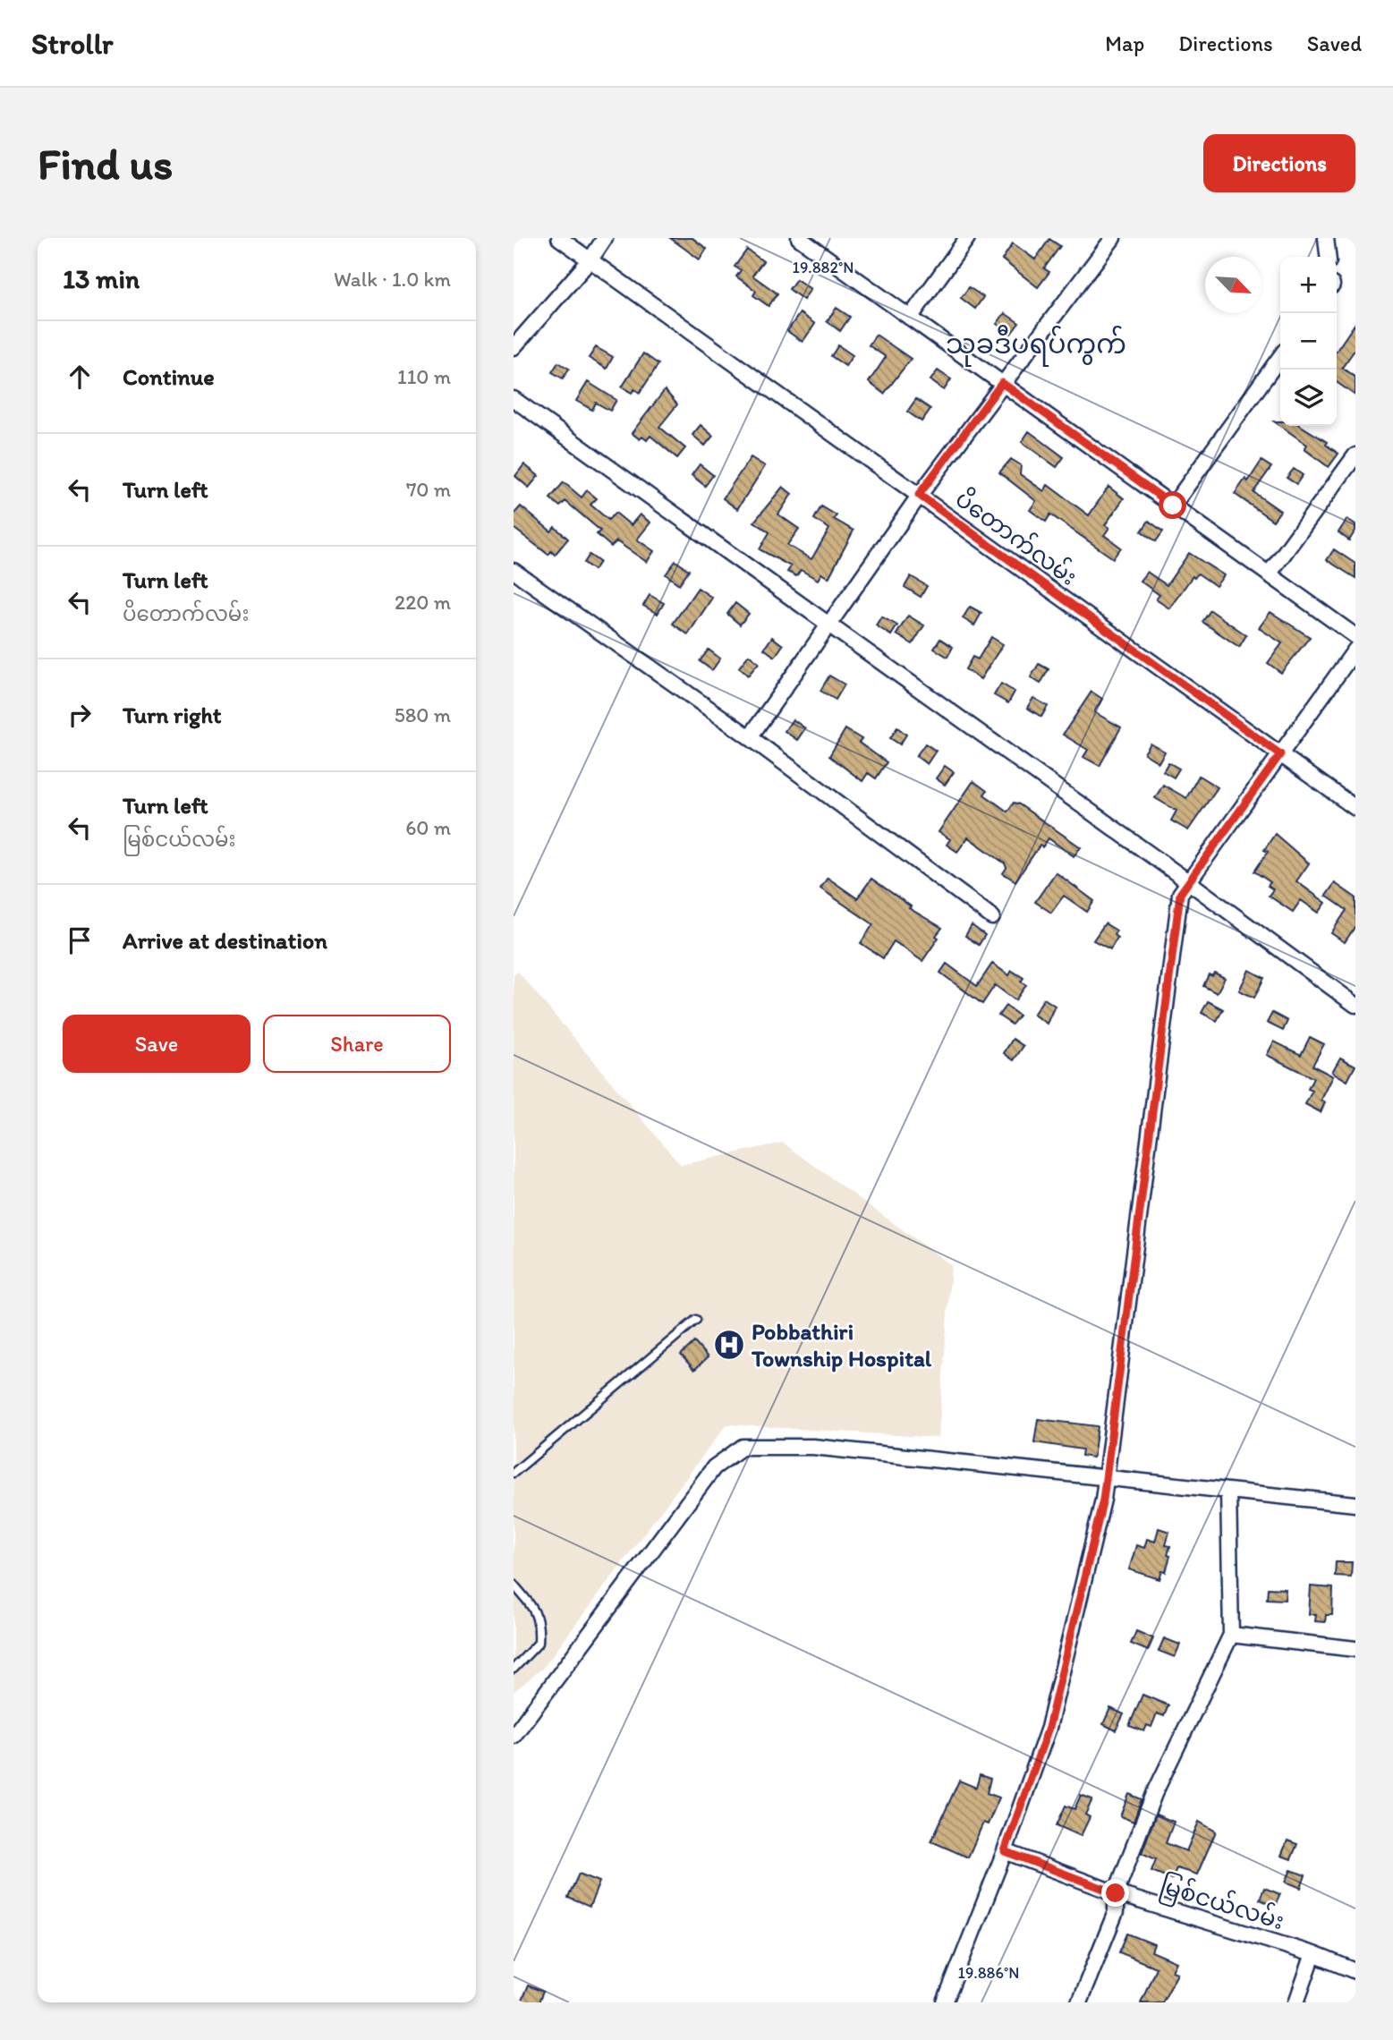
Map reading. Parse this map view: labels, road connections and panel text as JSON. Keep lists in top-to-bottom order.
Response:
{
  "streets": {
    "street": ["ပိတောက်လမ်း", "မြစ်ငယ်လမ်း"]
  },
  "districts": ["သုခဒီပရပ်ကွက်"],
  "places": {
    "hospital": ["Pobbathiri Township Hospital"]
  },
  "north": "bottom right",
  "page": {
    "header": "Strollr",
    "nav": ["Map", "Directions", "Saved"],
    "buttons": [
      "Directions",
      ["Save", "Share"]
    ],
    "title": "Find us",
    "heading": ["13 min", "Walk · 1.0 km"],
    "map_buttons": ["+", "−"],
    "list": [
      ["Continue", "110 m"],
      ["Turn left", "70 m"],
      ["Turn left", "ပိတောက်လမ်း", "220 m"],
      ["Turn right", "580 m"],
      ["Turn left", "မြစ်ငယ်လမ်း", "60 m"],
      "Arrive at destination"
    ]
  },
  "coordinates": ["19.882°N", "19.886°N"]
}
